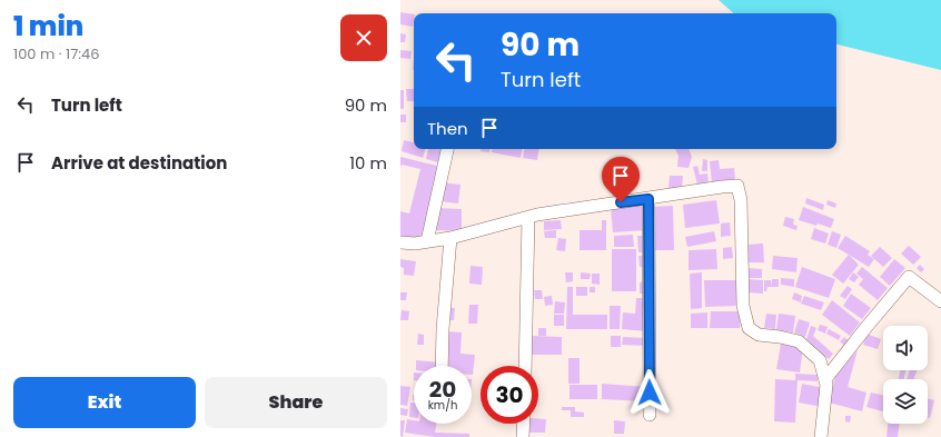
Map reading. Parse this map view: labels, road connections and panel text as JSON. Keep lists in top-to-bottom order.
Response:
{
  "page": {
    "heading": ["1 min", "100 m · 17:46"],
    "turn": ["90 m", "Turn left"],
    "list": [
      {
        "name": "Turn left",
        "value": "90 m"
      },
      {
        "name": "Arrive at destination",
        "value": "10 m"
      }
    ],
    "then": "Then",
    "speed": "20 km/h",
    "limit": "30",
    "buttons": ["Exit", "Share"]
  }
}
